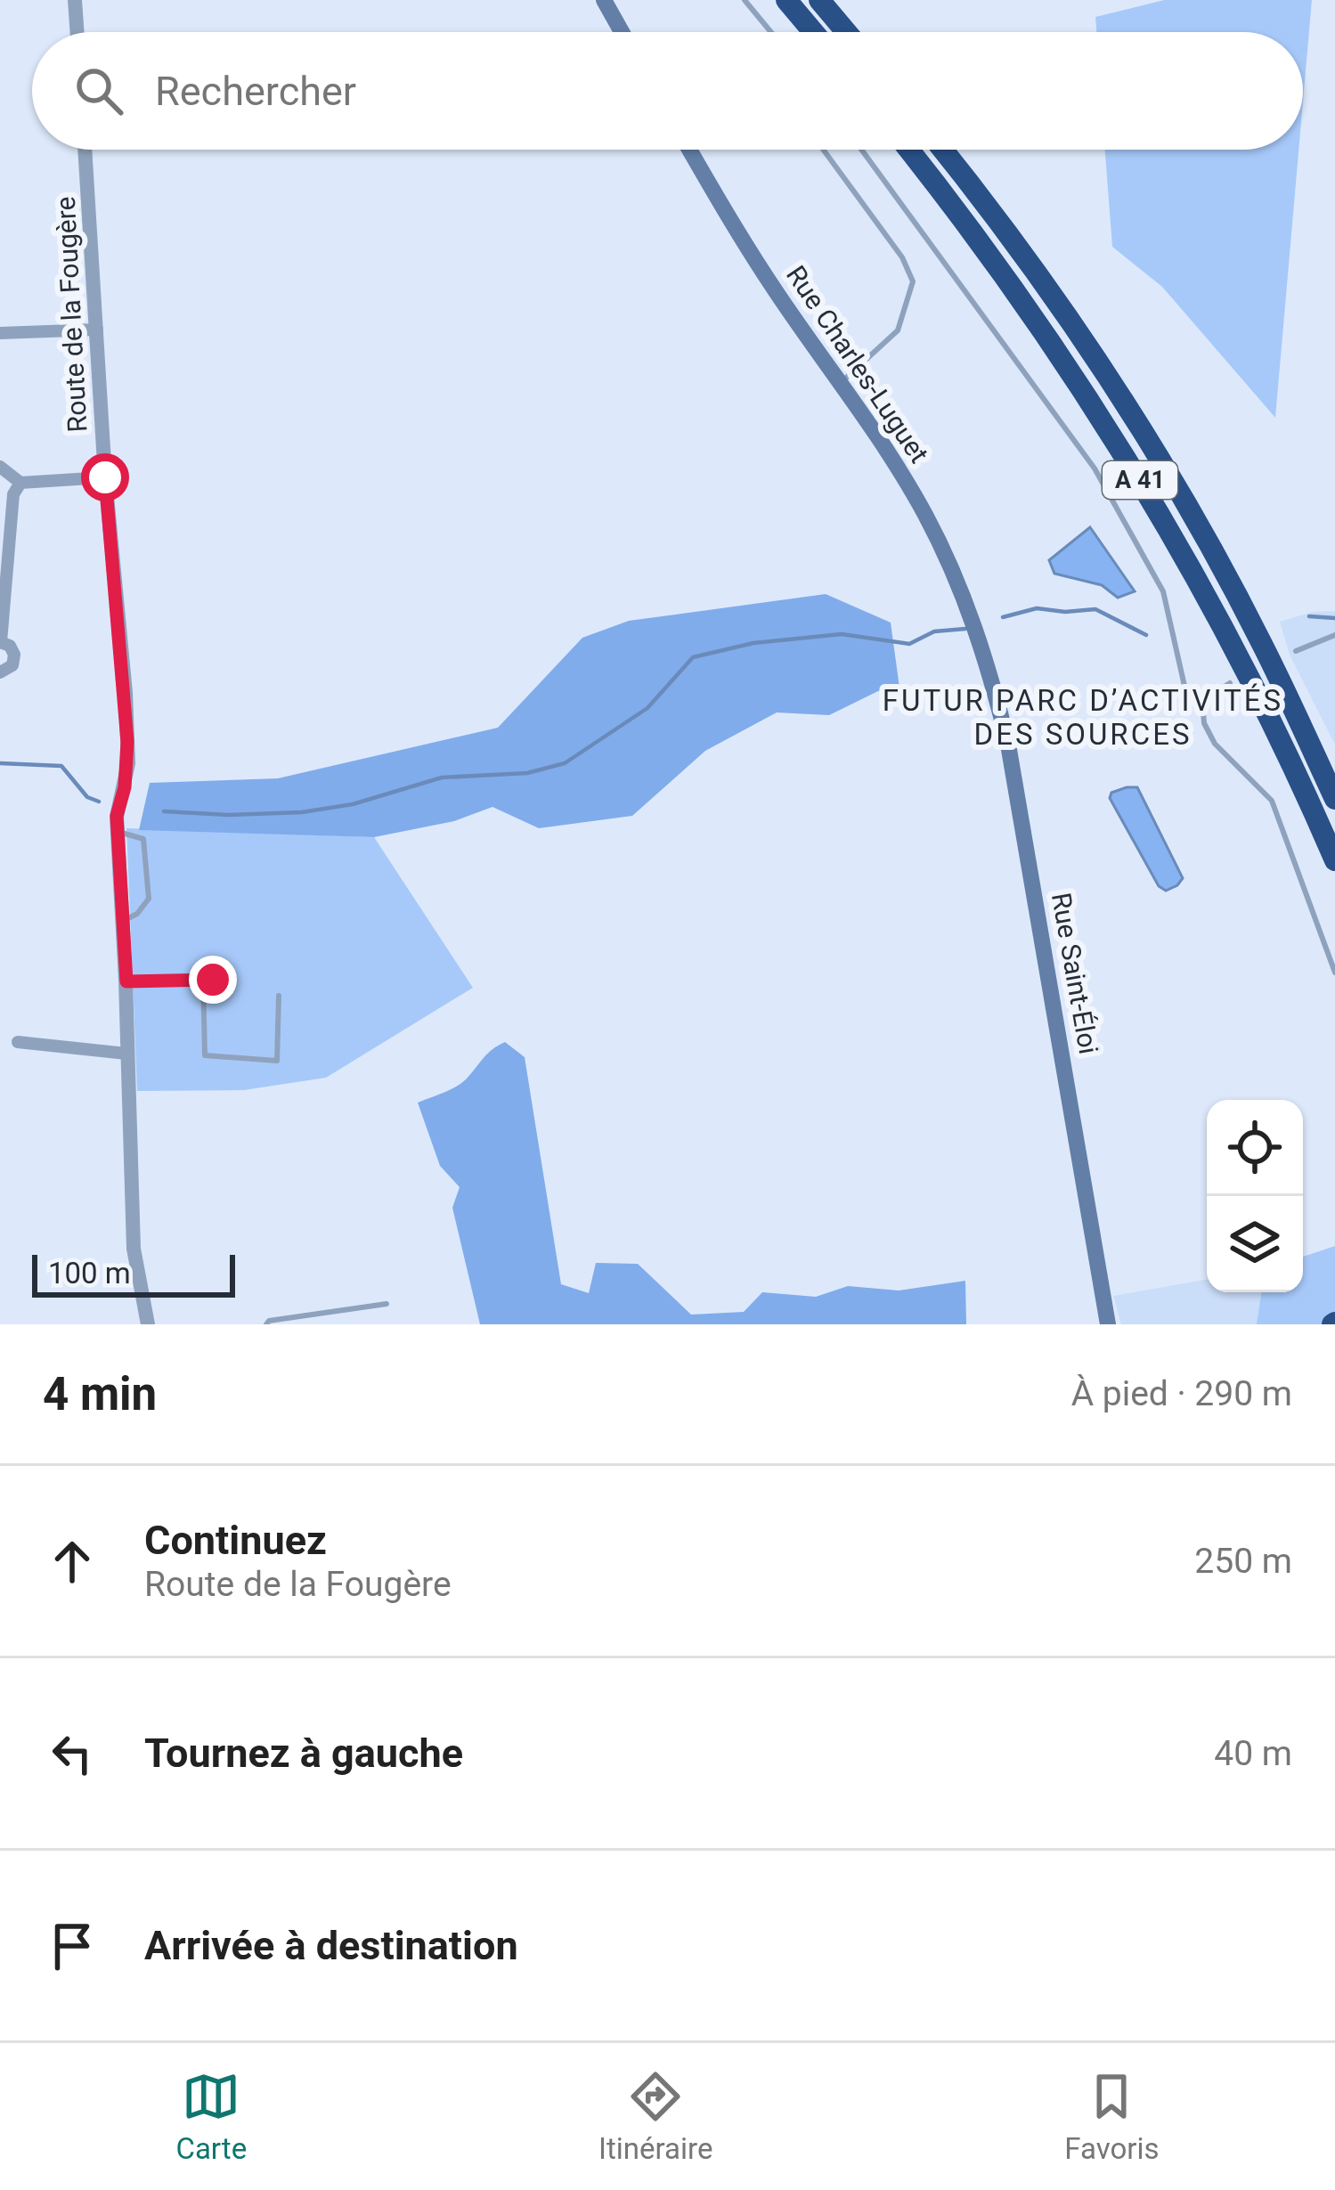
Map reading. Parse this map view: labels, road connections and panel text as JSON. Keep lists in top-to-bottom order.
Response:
{
  "streets": {
    "highway": ["A 41"],
    "main road": ["Rue Charles-Luguet", "Rue Saint-Éloi"],
    "street": ["Route de la Fougère"]
  },
  "crossings": [
    ["Rue Charles-Luguet", "Rue Saint-Éloi"]
  ],
  "districts": ["FUTUR PARC D’ACTIVITÉS DES SOURCES"],
  "scale_bar": "100 m",
  "page": {
    "search": "Rechercher",
    "scale": "100 m",
    "heading": ["4 min", "À pied · 290 m"],
    "list": [
      ["Continuez", "Route de la Fougère", "250 m"],
      ["Tournez à gauche", "40 m"],
      "Arrivée à destination"
    ],
    "nav": ["Carte", "Itinéraire", "Favoris"]
  }
}
